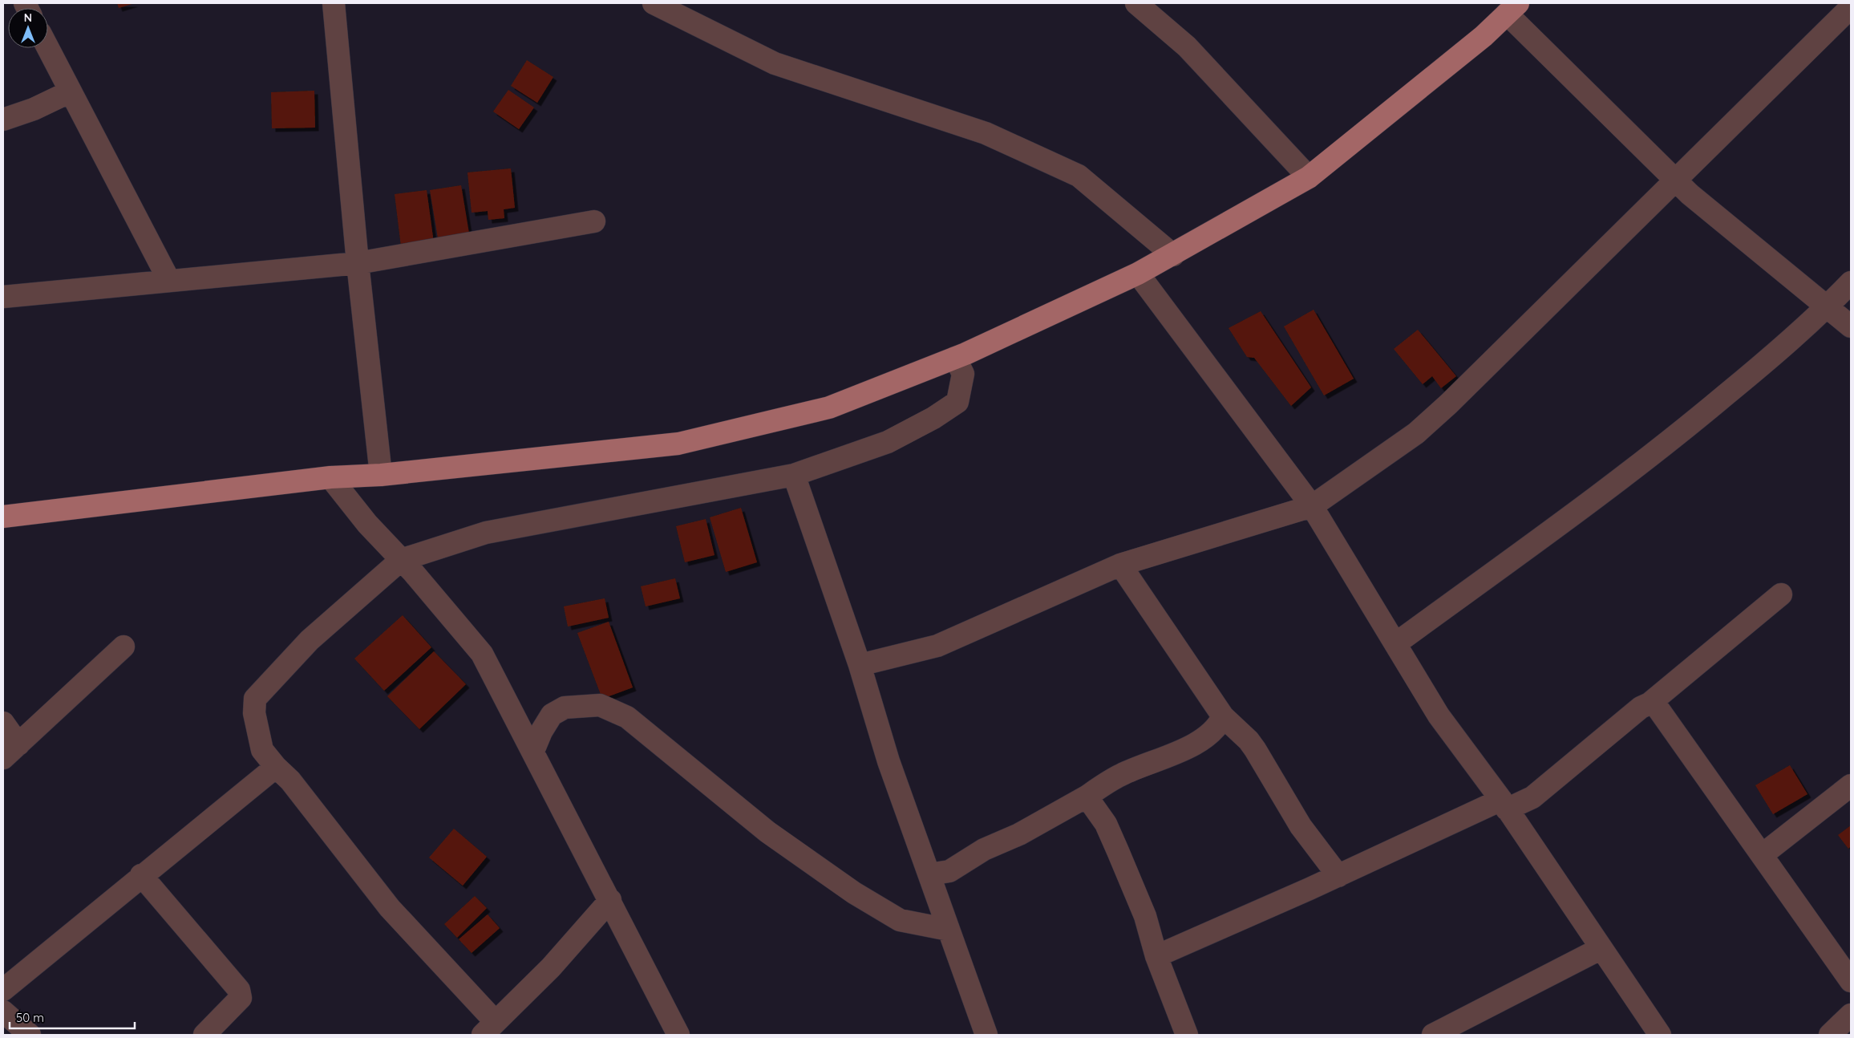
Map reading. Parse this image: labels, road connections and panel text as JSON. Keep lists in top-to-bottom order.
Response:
{
  "scale_bar": "50 m",
  "north": "top"
}
